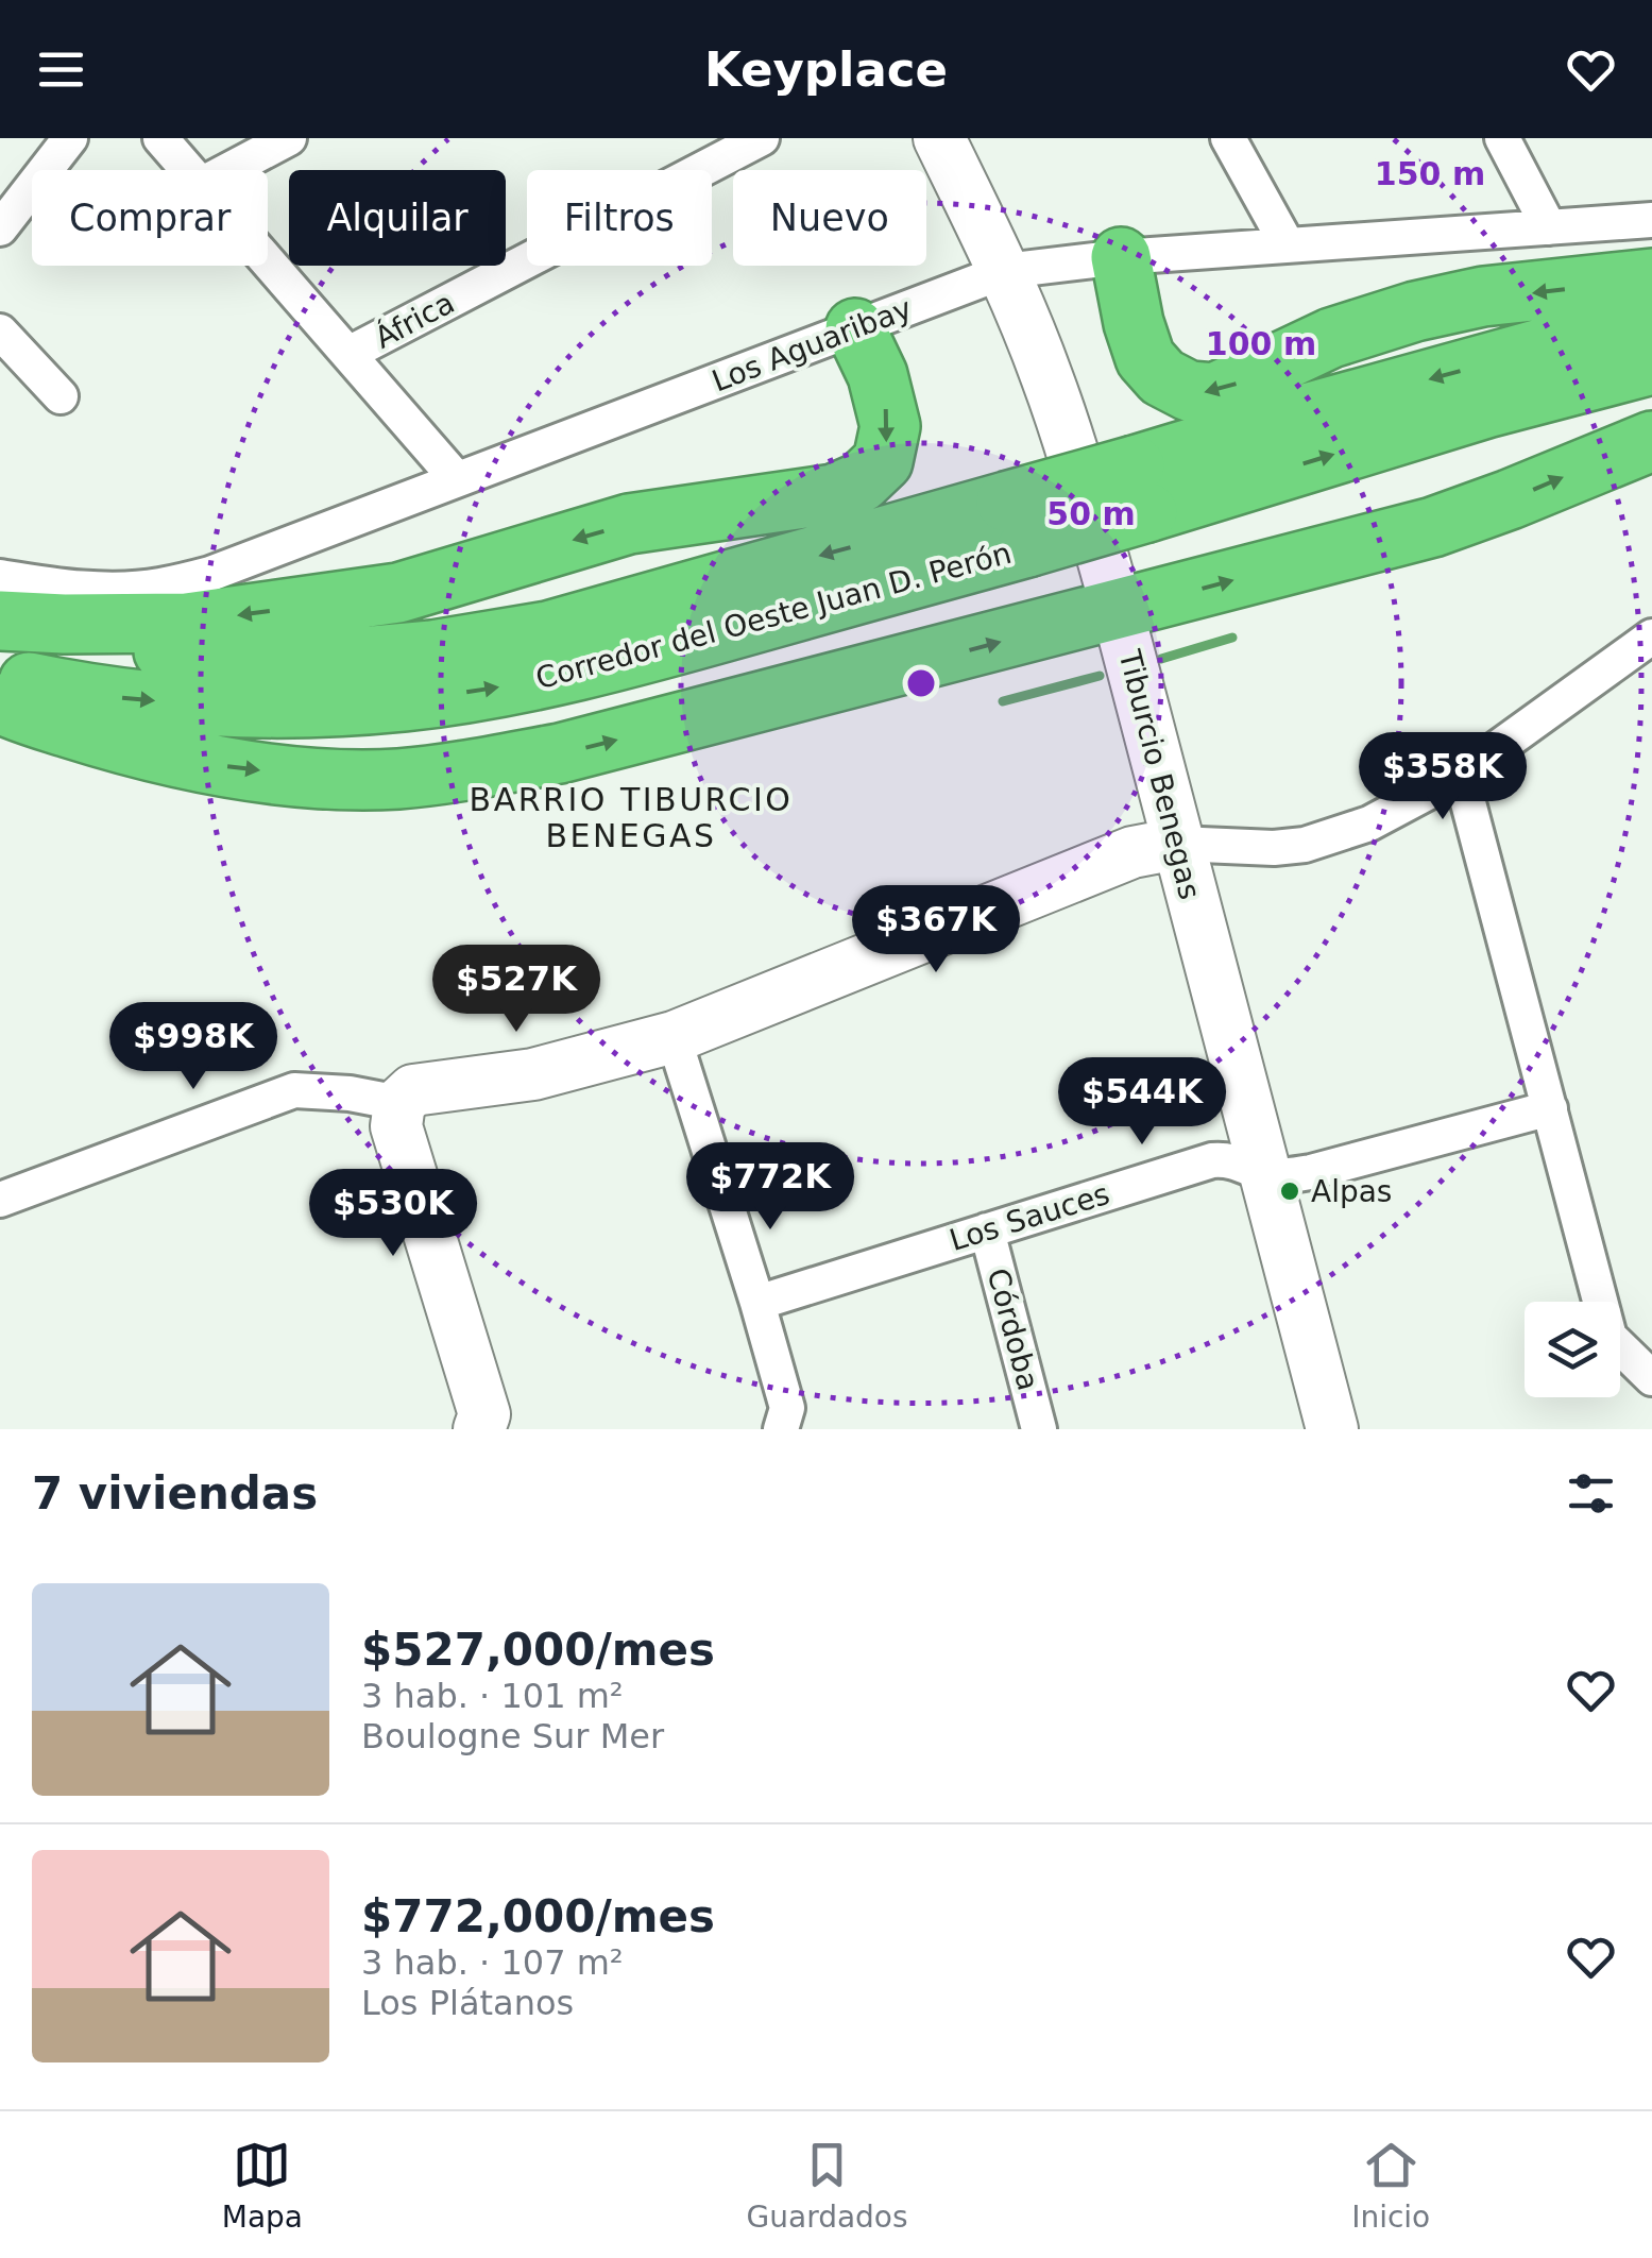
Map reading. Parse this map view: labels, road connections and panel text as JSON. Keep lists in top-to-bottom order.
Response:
{
  "streets": {
    "highway": ["Corredor del Oeste Juan D. Perón"],
    "main road": ["Tiburcio Benegas"],
    "street": [
      "África",
      "Los Aguaribay",
      "Los Sauces",
      "Córdoba"
    ]
  },
  "crossings": [
    ["Los Aguaribay", "Tiburcio Benegas"],
    ["Tiburcio Benegas", "Los Sauces"],
    ["Los Sauces", "Córdoba"]
  ],
  "districts": ["BARRIO TIBURCIO BENEGAS"],
  "places": ["Alpas"],
  "page": {
    "header": "Keyplace",
    "chip": [
      "Comprar",
      "Alquilar",
      "Filtros",
      "Nuevo"
    ],
    "price": [
      "$358K",
      "$367K",
      "$527K",
      "$998K",
      "$544K",
      "$772K",
      "$530K"
    ],
    "heading": "7 viviendas",
    "list": [
      {
        "name": "$527,000/mes",
        "note": "3 hab. · 101 m² · Boulogne Sur Mer"
      },
      {
        "name": "$772,000/mes",
        "note": "3 hab. · 107 m² · Los Plátanos"
      }
    ],
    "tabs": ["Mapa", "Guardados", "Inicio"]
  },
  "rings": ["150 m", "100 m", "50 m"]
}
